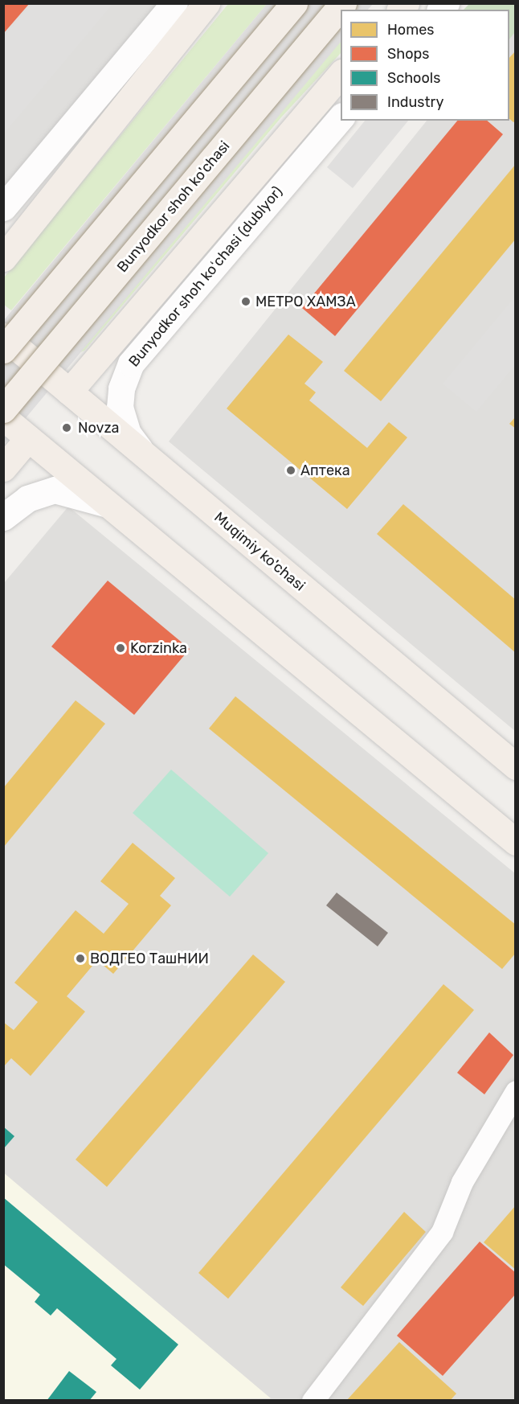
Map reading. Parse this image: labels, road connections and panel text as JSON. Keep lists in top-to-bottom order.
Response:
{
  "streets": {
    "main road": ["Bunyodkor shoh ko'chasi", "Muqimiy ko'chasi"],
    "street": ["Bunyodkor shoh koʻchasi (dublyor)"]
  },
  "crossings": [
    ["Bunyodkor shoh koʻchasi (dublyor)", "Muqimiy ko'chasi"]
  ],
  "places": [
    "МЕТРО ХАМЗА",
    "Novza",
    "Аптека",
    "Korzinka",
    "ВОДГЕО ТашНИИ"
  ],
  "legend": [
    "Homes",
    "Shops",
    "Schools",
    "Industry"
  ]
}
